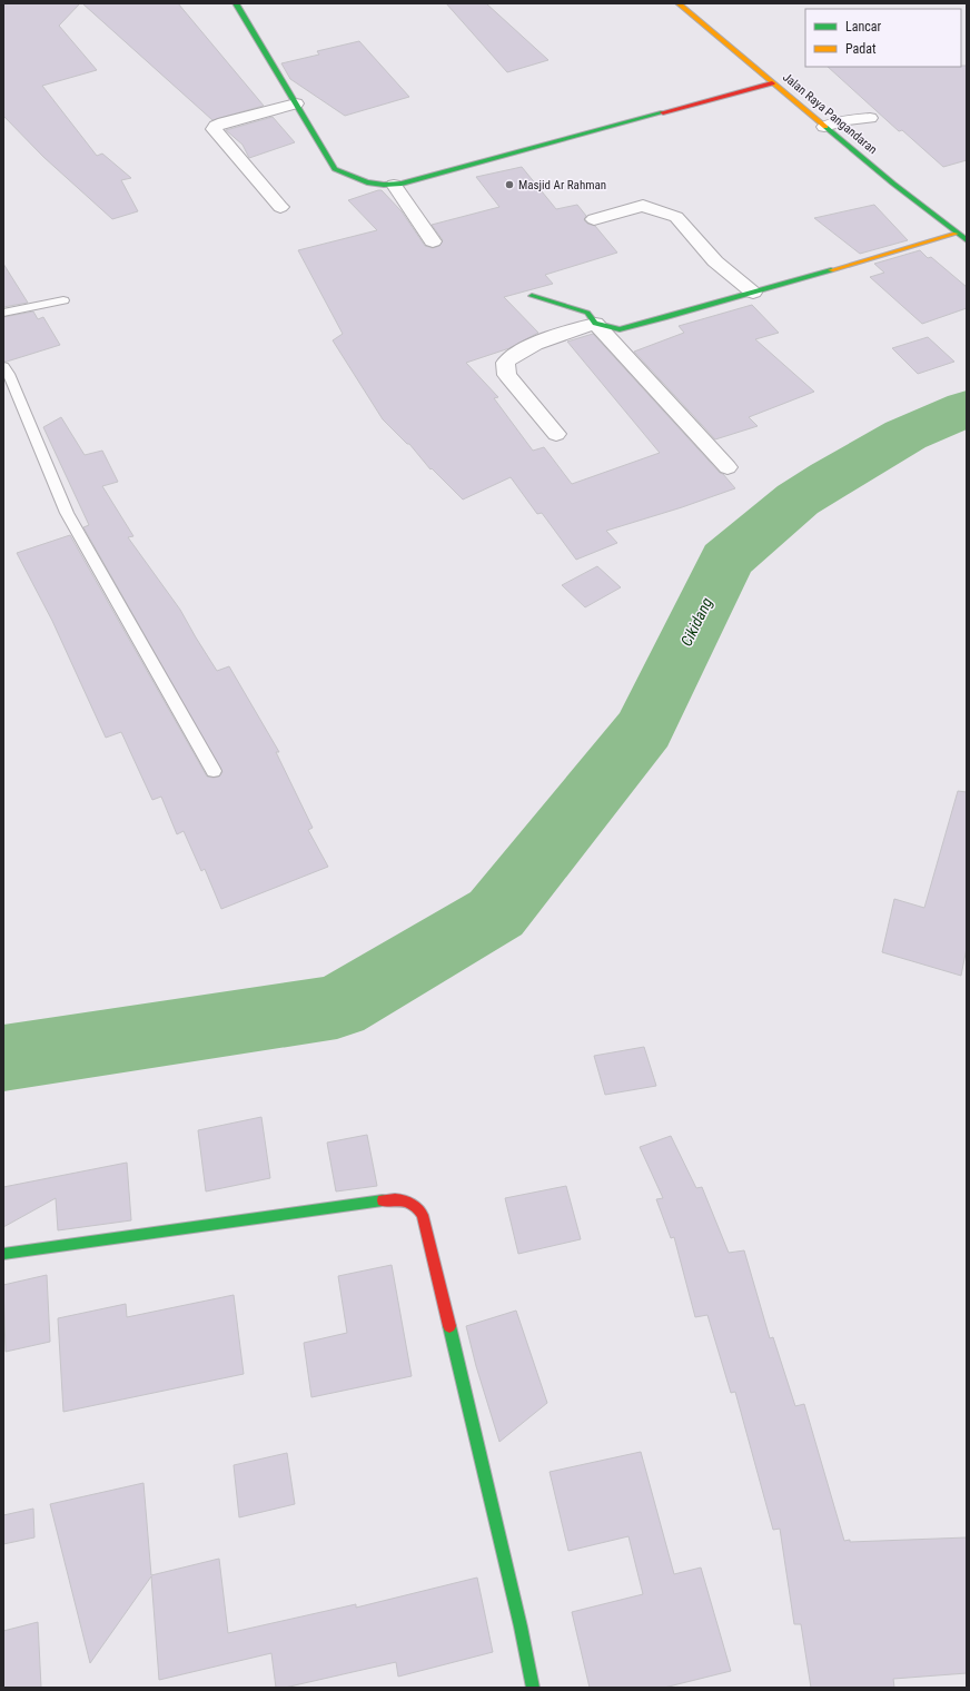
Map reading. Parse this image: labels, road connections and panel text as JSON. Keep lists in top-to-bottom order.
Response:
{
  "streets": {
    "main road": ["Jalan Raya Pangandaran"]
  },
  "water": ["Cikidang"],
  "places": ["Masjid Ar Rahman"],
  "legend": ["Lancar", "Padat"]
}
